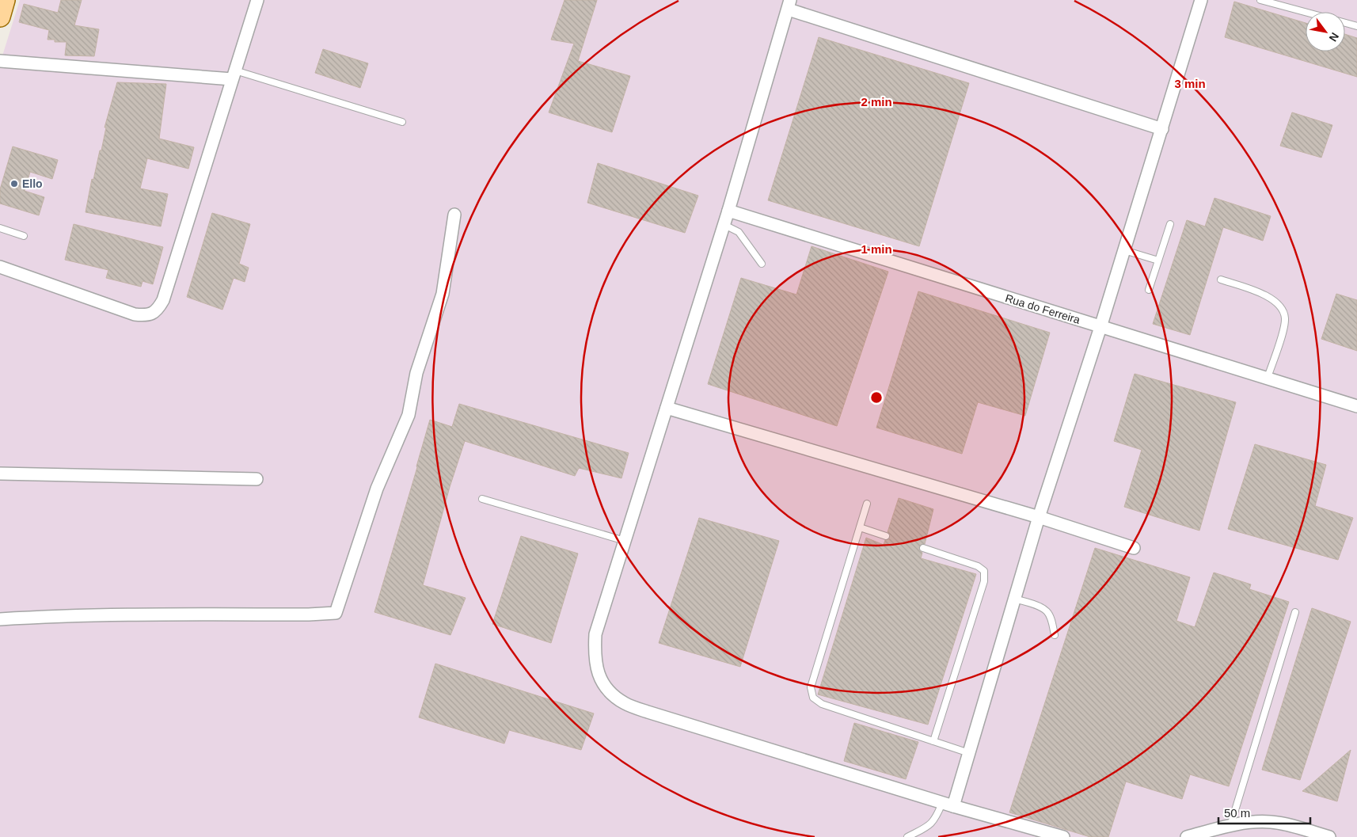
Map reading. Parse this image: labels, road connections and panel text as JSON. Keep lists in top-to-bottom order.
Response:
{
  "streets": {
    "street": ["Rua do Ferreira"]
  },
  "places": ["Ello"],
  "scale_bar": "50 m",
  "north": "bottom right",
  "rings": ["3 min", "2 min", "1 min"]
}
